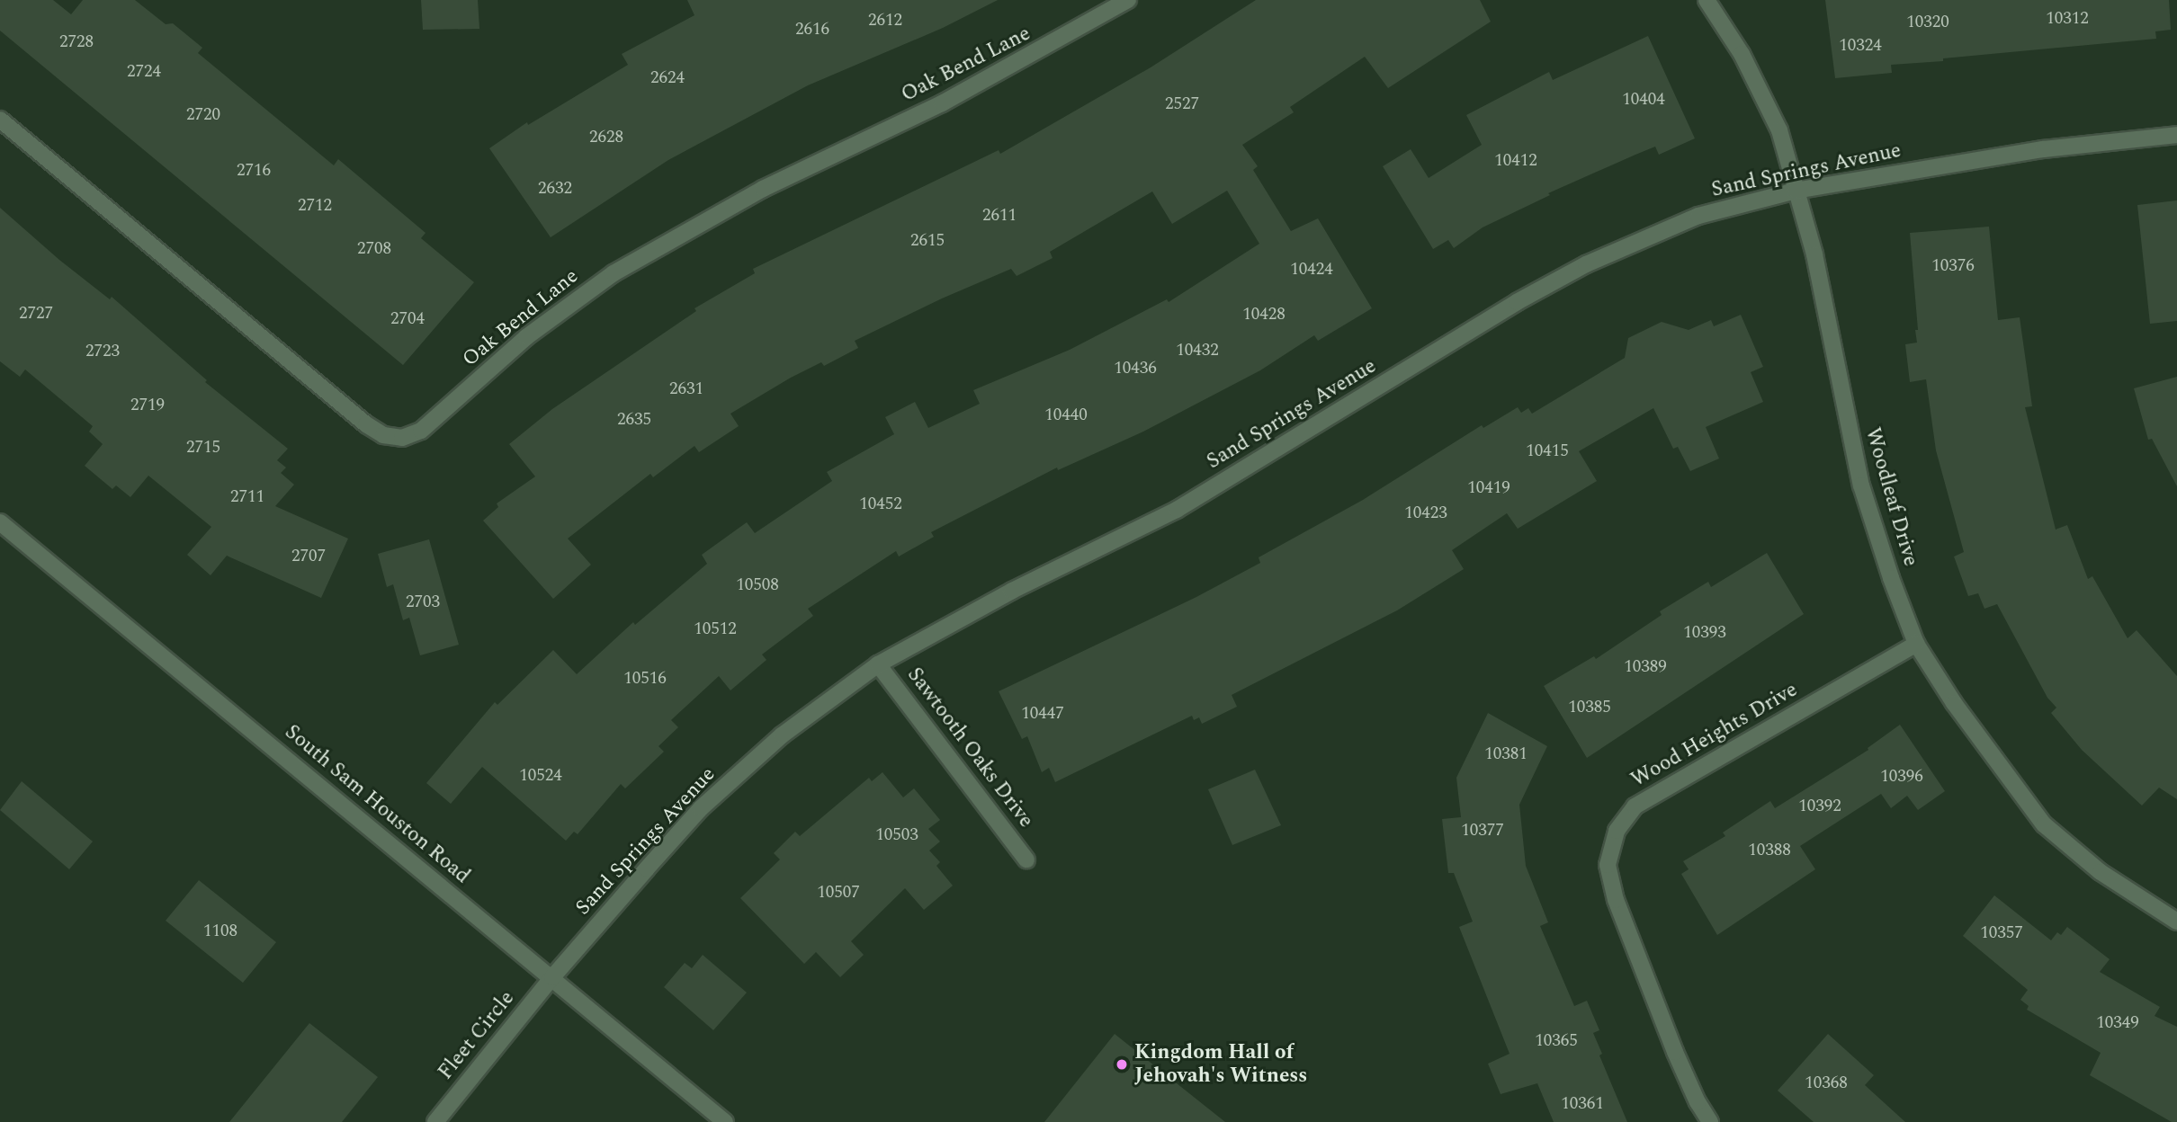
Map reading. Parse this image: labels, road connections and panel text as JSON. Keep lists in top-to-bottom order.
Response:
{
  "streets": {
    "street": [
      "Oak Bend Lane",
      "Sand Springs Avenue",
      "Woodleaf Drive",
      "Wood Heights Drive",
      "Sawtooth Oaks Drive",
      "South Sam Houston Road",
      "Fleet Circle"
    ]
  },
  "crossings": [
    ["Sand Springs Avenue", "Woodleaf Drive"],
    ["Sand Springs Avenue", "Sawtooth Oaks Drive"],
    ["Sand Springs Avenue", "South Sam Houston Road"],
    ["Sand Springs Avenue", "Fleet Circle"],
    ["Woodleaf Drive", "Wood Heights Drive"],
    ["South Sam Houston Road", "Fleet Circle"]
  ],
  "places": ["Kingdom Hall of Jehovah's Witness"],
  "house_numbers": [
    "10312",
    "2612",
    "10320",
    "2616",
    "2728",
    "10324",
    "2724",
    "2624",
    "10404",
    "2527",
    "2720",
    "2628",
    "10412",
    "2716",
    "2632",
    "2712",
    "2611",
    "2615",
    "2708",
    "10376",
    "10424",
    "2727",
    "10428",
    "2704",
    "10432",
    "2723",
    "10436",
    "2631",
    "2719",
    "10440",
    "2635",
    "2715",
    "10415",
    "10419",
    "2711",
    "10452",
    "10423",
    "2707",
    "10508",
    "2703",
    "10512",
    "10393",
    "10389",
    "10516",
    "10385",
    "10447",
    "10381",
    "10524",
    "10396",
    "10392",
    "10377",
    "10503",
    "10388",
    "10507",
    "1108",
    "10357",
    "10349",
    "10365",
    "10368",
    "10361"
  ]
}
